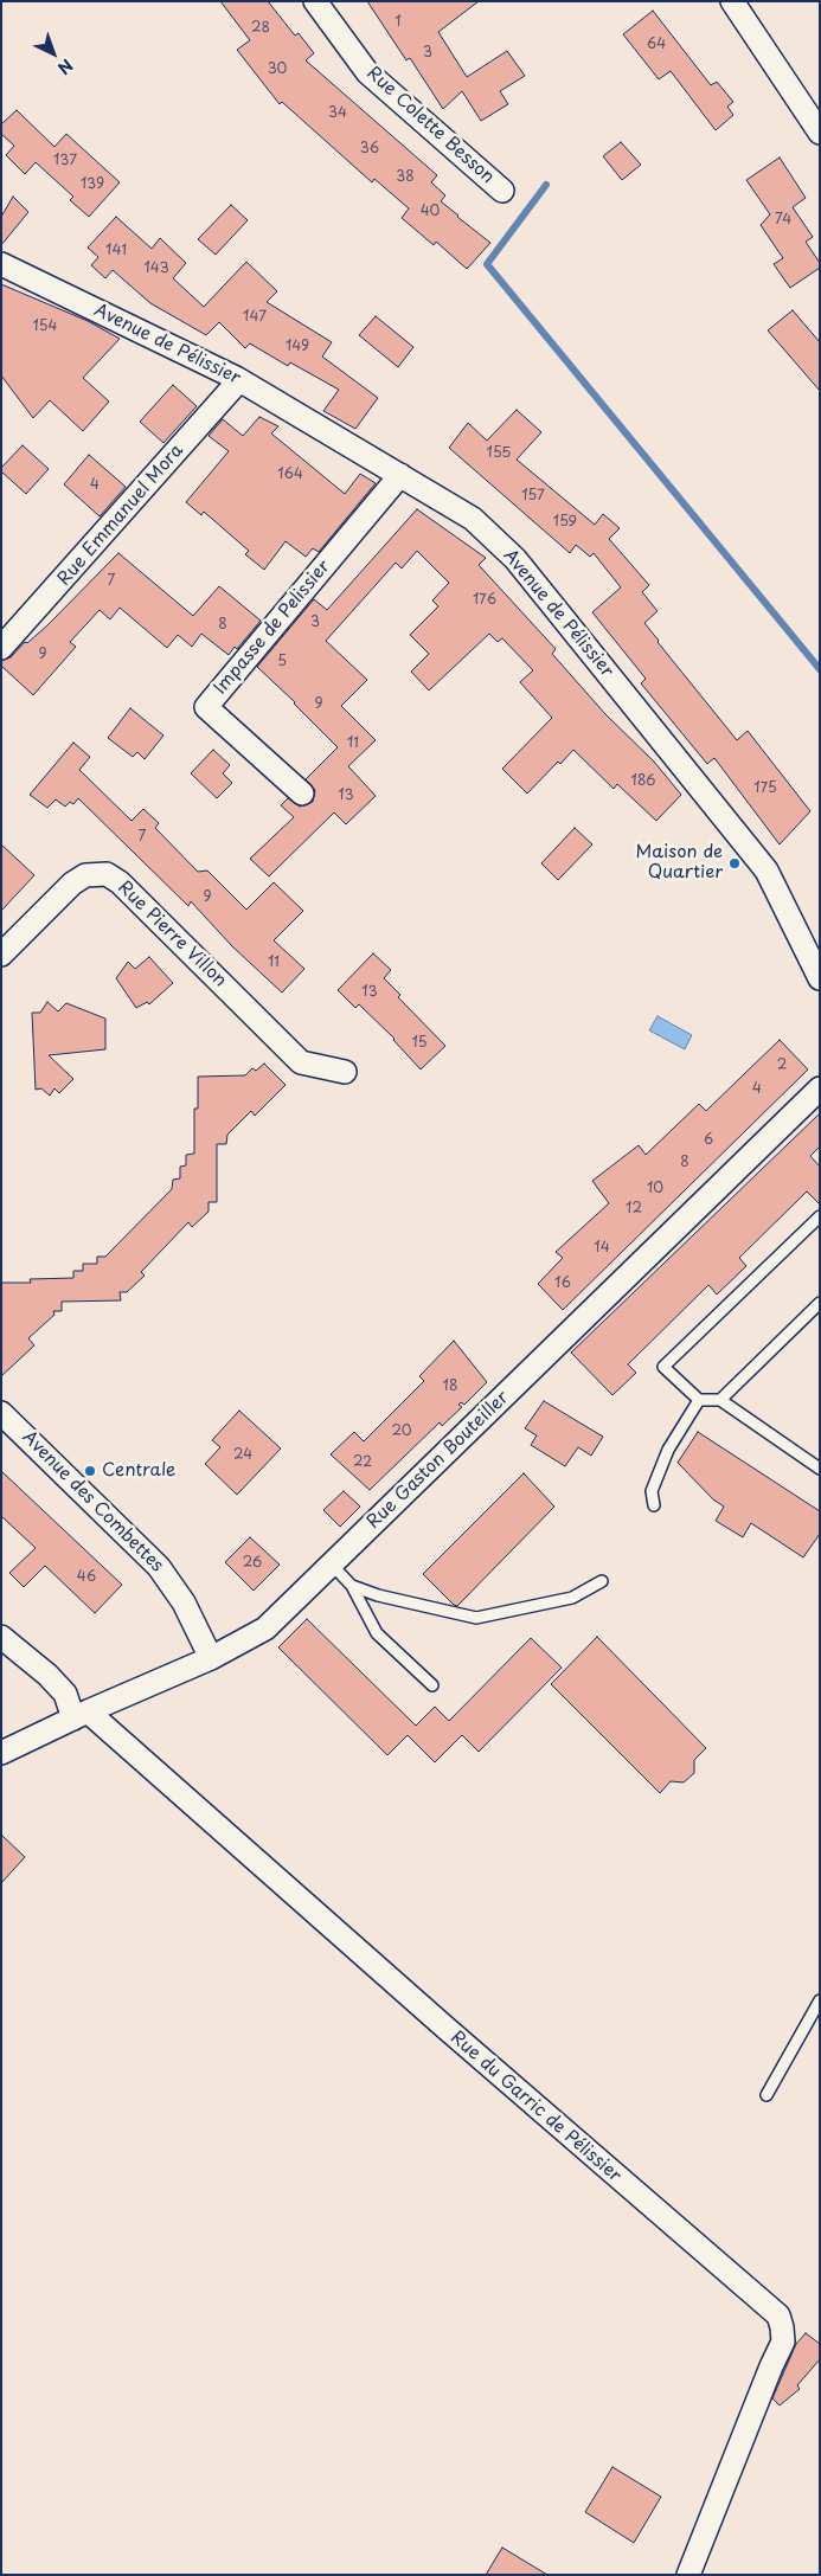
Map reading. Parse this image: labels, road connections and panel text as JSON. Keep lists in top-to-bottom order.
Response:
{
  "streets": {
    "street": [
      "Rue Colette Besson",
      "Avenue de Pélissier",
      "Rue Emmanuel Mora",
      "Impasse de Pelissier",
      "Rue Pierre Villon",
      "Rue Gaston Bouteiller",
      "Avenue des Combettes",
      "Rue du Garric de Pélissier"
    ]
  },
  "crossings": [
    ["Avenue de Pélissier", "Rue Emmanuel Mora"],
    ["Avenue de Pélissier", "Impasse de Pelissier"],
    ["Rue Gaston Bouteiller", "Avenue des Combettes"],
    ["Rue Gaston Bouteiller", "Rue du Garric de Pélissier"]
  ],
  "places": ["Maison de Quartier", "Centrale"],
  "house_numbers": [
    "1",
    "28",
    "64",
    "3",
    "30",
    "34",
    "36",
    "137",
    "38",
    "139",
    "40",
    "74",
    "141",
    "143",
    "147",
    "154",
    "149",
    "155",
    "164",
    "4",
    "157",
    "159",
    "7",
    "176",
    "3",
    "8",
    "9",
    "5",
    "9",
    "11",
    "186",
    "175",
    "13",
    "7",
    "9",
    "11",
    "13",
    "15",
    "2",
    "4",
    "6",
    "8",
    "10",
    "12",
    "14",
    "16",
    "18",
    "20",
    "24",
    "22",
    "26",
    "46"
  ],
  "north": "bottom right"
}
